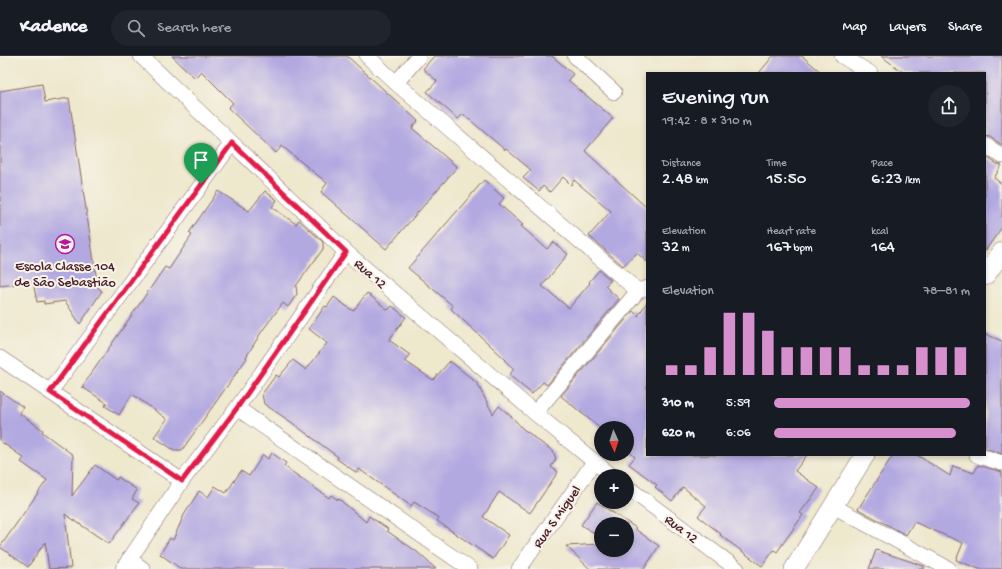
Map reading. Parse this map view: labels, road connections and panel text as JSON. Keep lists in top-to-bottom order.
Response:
{
  "streets": {
    "street": ["Rua 12", "Rua S Miguel"]
  },
  "crossings": [
    ["Rua 12", "Rua S Miguel"]
  ],
  "places": {
    "school or university": ["Escola Classe 104 de São Sebastião"]
  },
  "north": "bottom",
  "page": {
    "header": "Kadence",
    "search": "Search here",
    "nav": ["Map", "Layers", "Share"],
    "heading": ["Evening run", "19:42 · 8 × 310 m"],
    "stats": [
      ["Distance", "2.48 km"],
      ["Time", "15:50"],
      ["Pace", "6:23 /km"],
      ["Elevation", "32 m"],
      ["Heart rate", "167 bpm"],
      ["kcal", "164"]
    ],
    "chart": ["Elevation", "78–81 m"],
    "list": [
      {
        "name": "310 m",
        "note": "5:59"
      },
      {
        "name": "620 m",
        "note": "6:06"
      }
    ],
    "map_buttons": ["+", "−"]
  }
}
